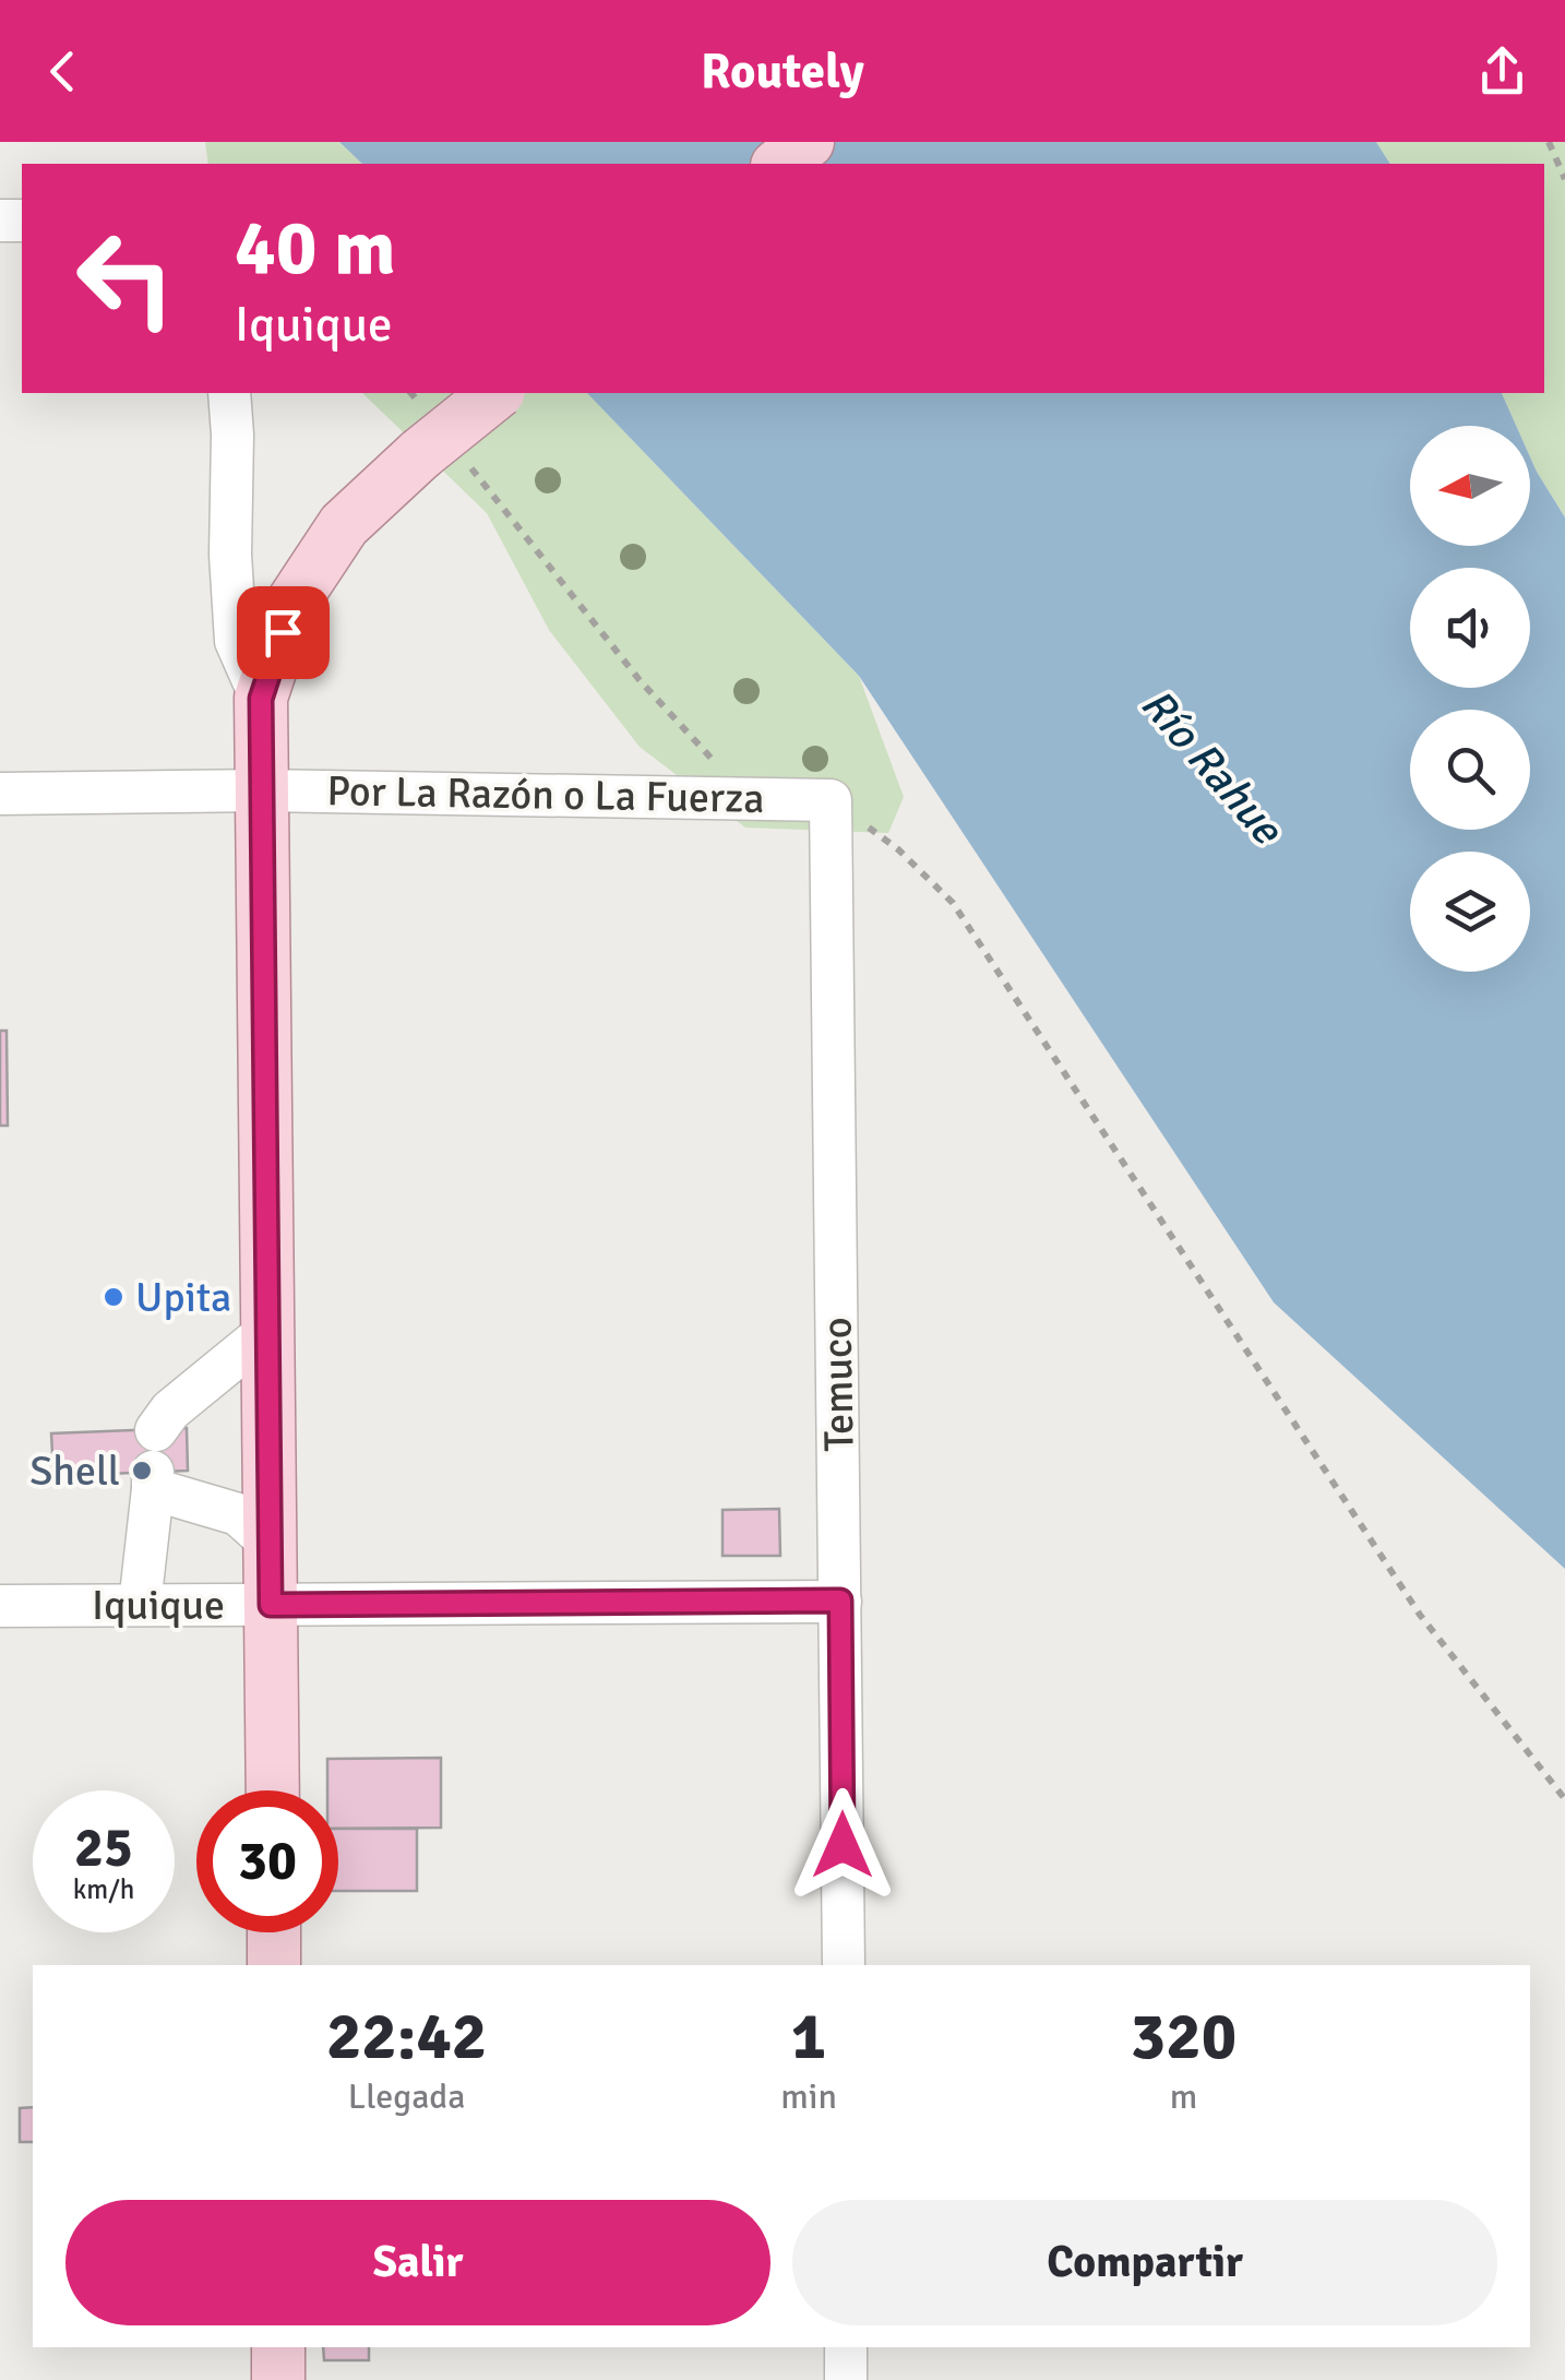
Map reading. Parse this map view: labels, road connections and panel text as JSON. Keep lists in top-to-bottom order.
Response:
{
  "streets": {
    "street": ["Por La Razón o La Fuerza", "Temuco", "Iquique"]
  },
  "crossings": [
    ["Por La Razón o La Fuerza", "Temuco"],
    ["Temuco", "Iquique"]
  ],
  "water": ["Río Rahue"],
  "places": ["Upita", "Shell"],
  "north": "left",
  "page": {
    "header": "Routely",
    "turn": ["40 m", "Iquique"],
    "speed": "25 km/h",
    "limit": "30",
    "eta": [
      "22:42",
      "Llegada",
      "1",
      "min",
      "320",
      "m"
    ],
    "buttons": ["Salir", "Compartir"]
  }
}
